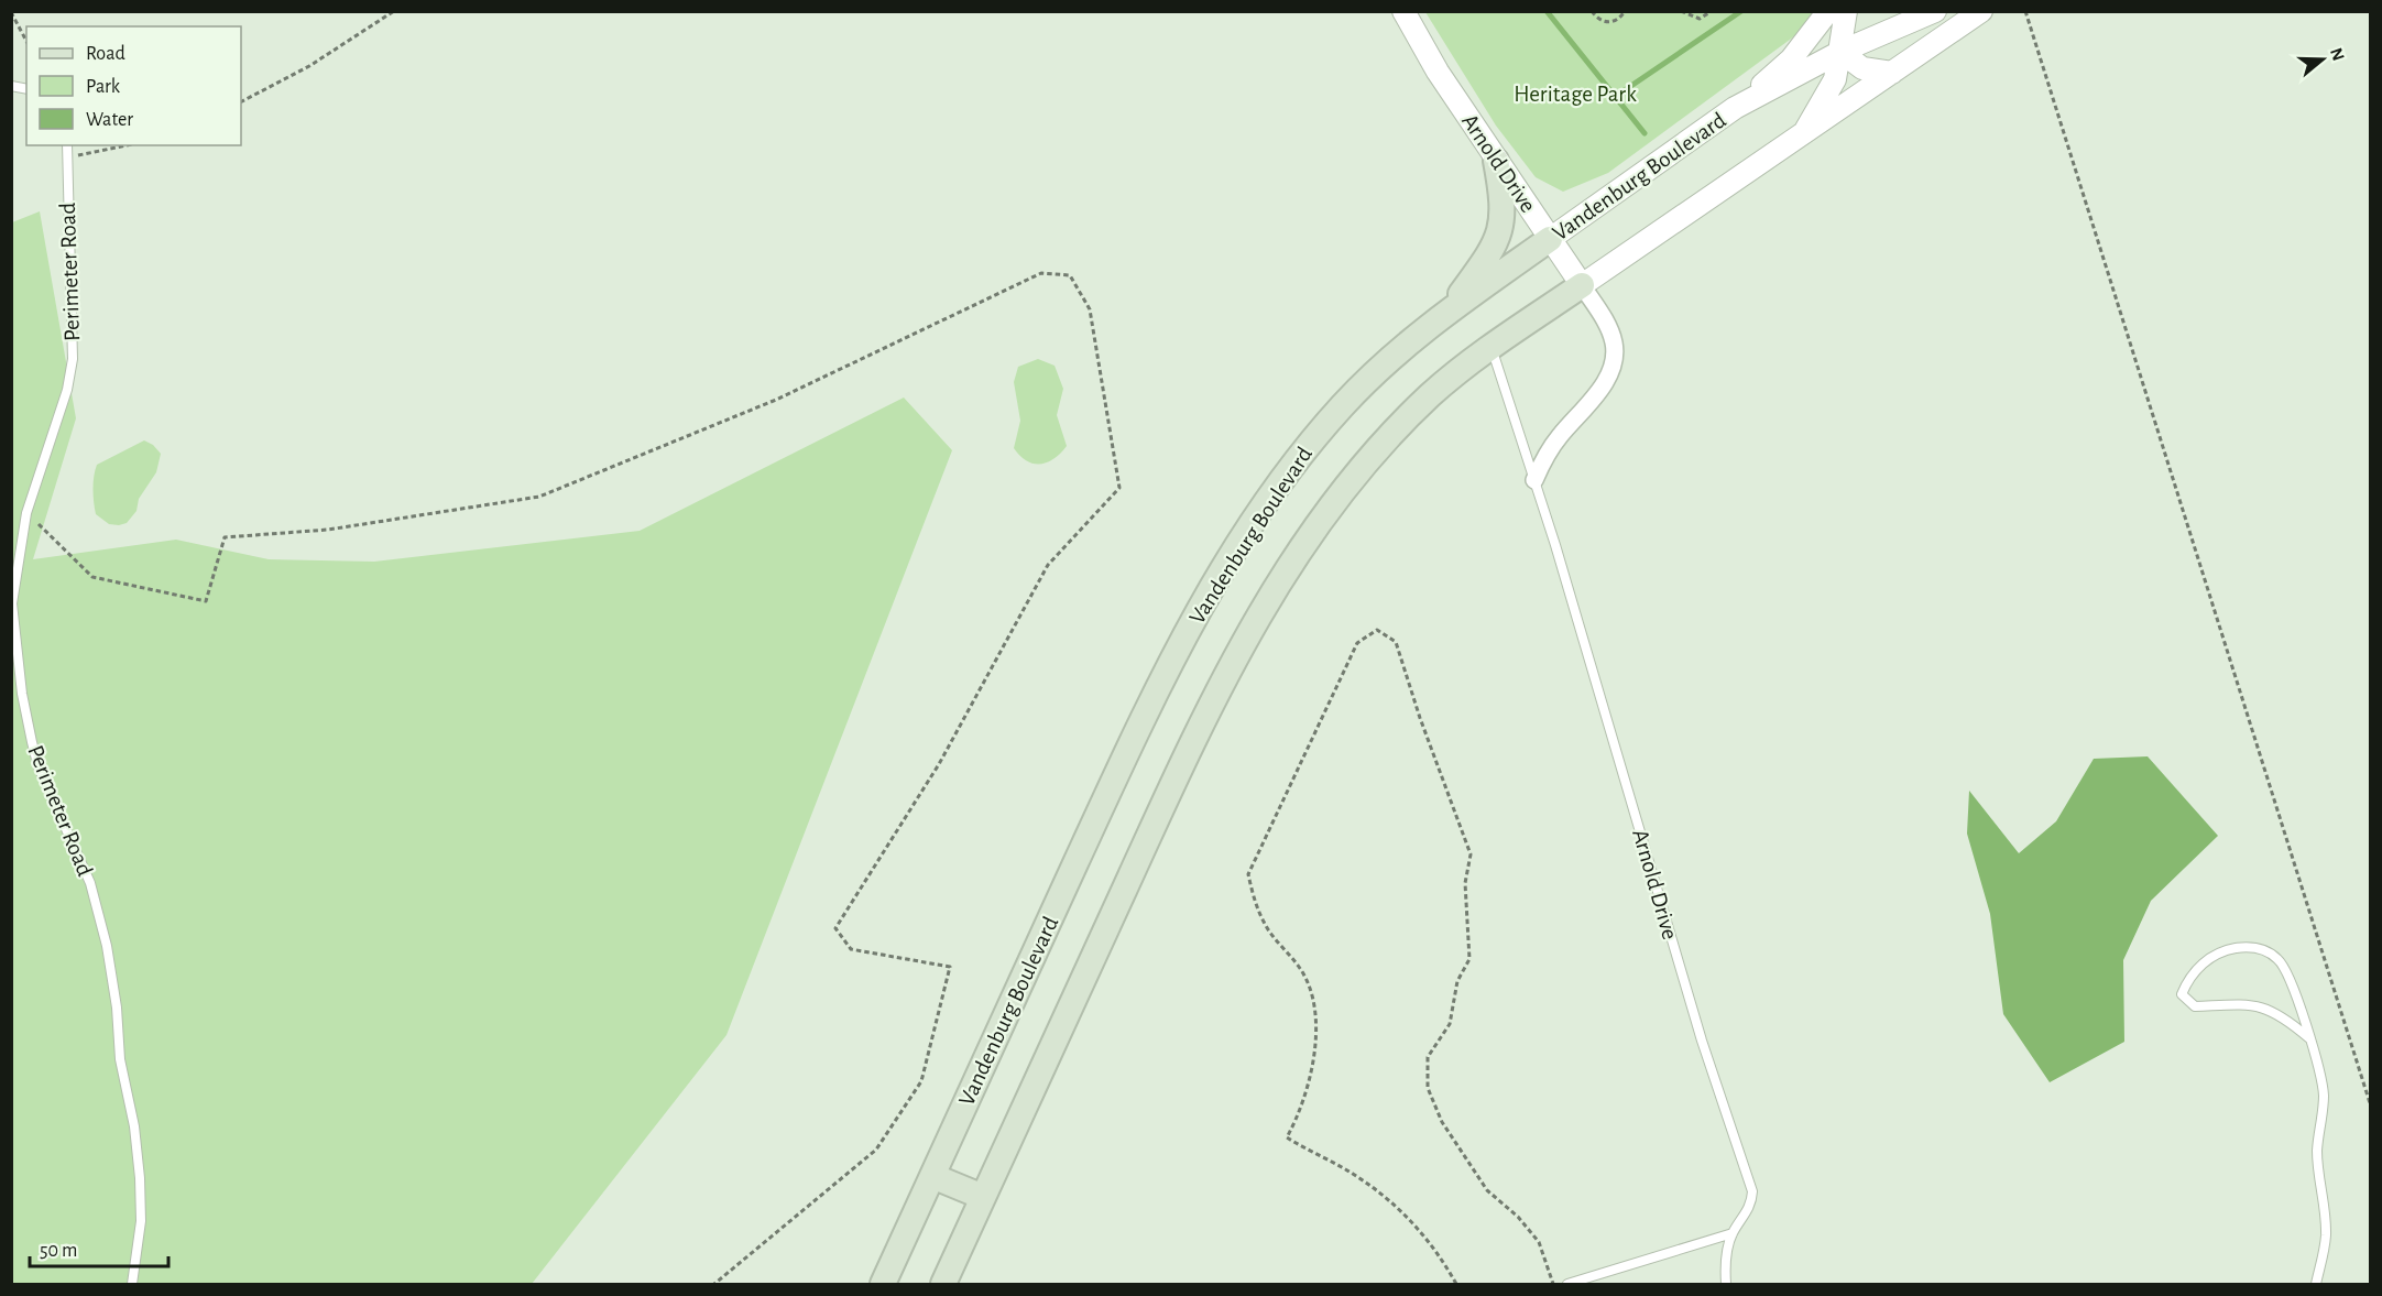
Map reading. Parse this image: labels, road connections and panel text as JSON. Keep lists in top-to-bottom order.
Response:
{
  "streets": {
    "main road": ["Vandenburg Boulevard"],
    "street": ["Arnold Drive"],
    "lane": ["Perimeter Road"]
  },
  "crossings": [
    ["Arnold Drive", "Vandenburg Boulevard"]
  ],
  "parks": ["Heritage Park"],
  "legend": ["Road", "Park", "Water"],
  "scale_bar": "50 m",
  "north": "right"
}
